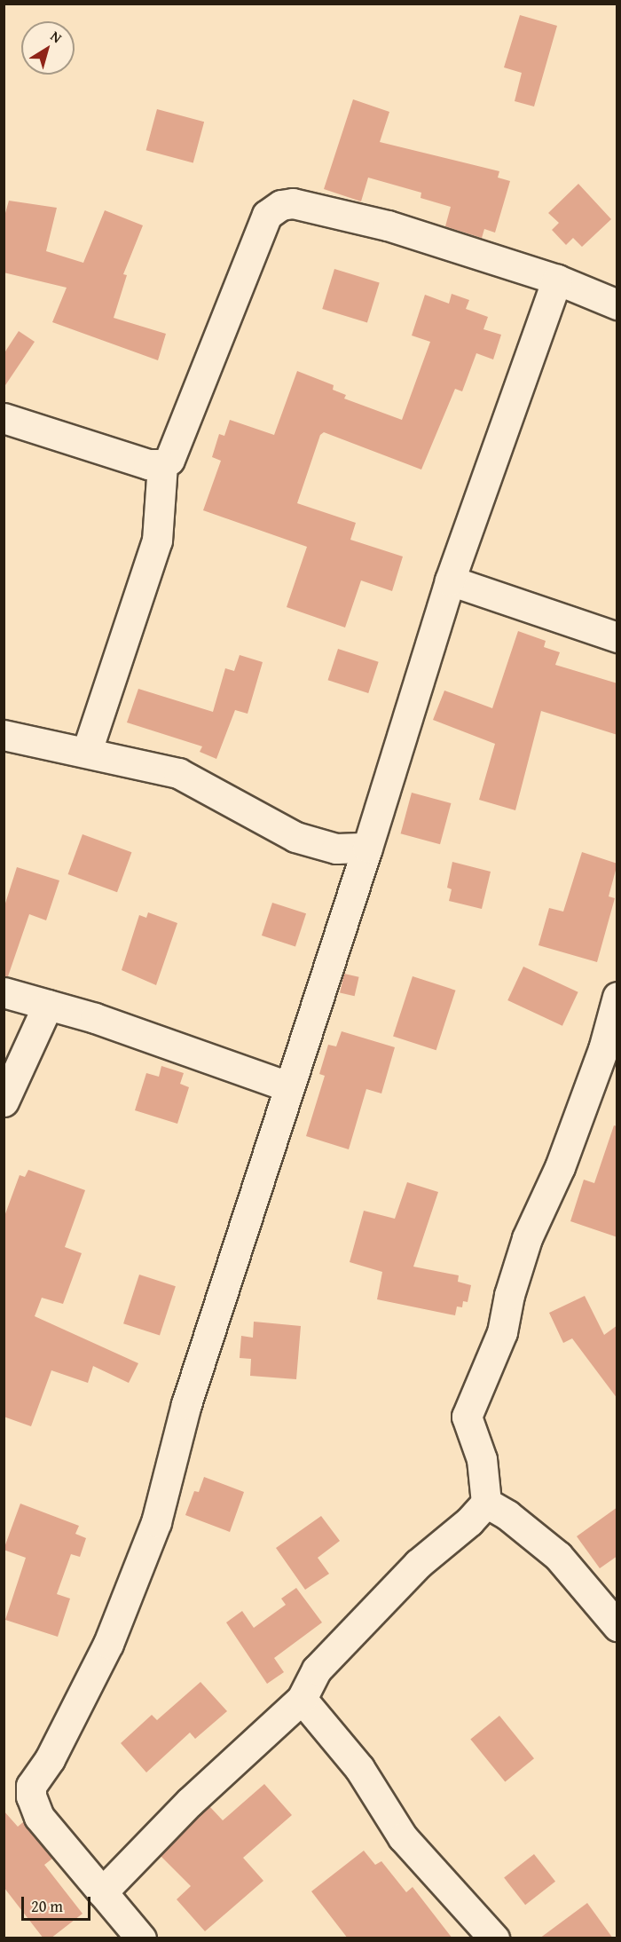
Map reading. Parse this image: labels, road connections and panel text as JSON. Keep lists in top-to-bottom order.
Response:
{
  "scale_bar": "20 m",
  "north": "top right"
}
